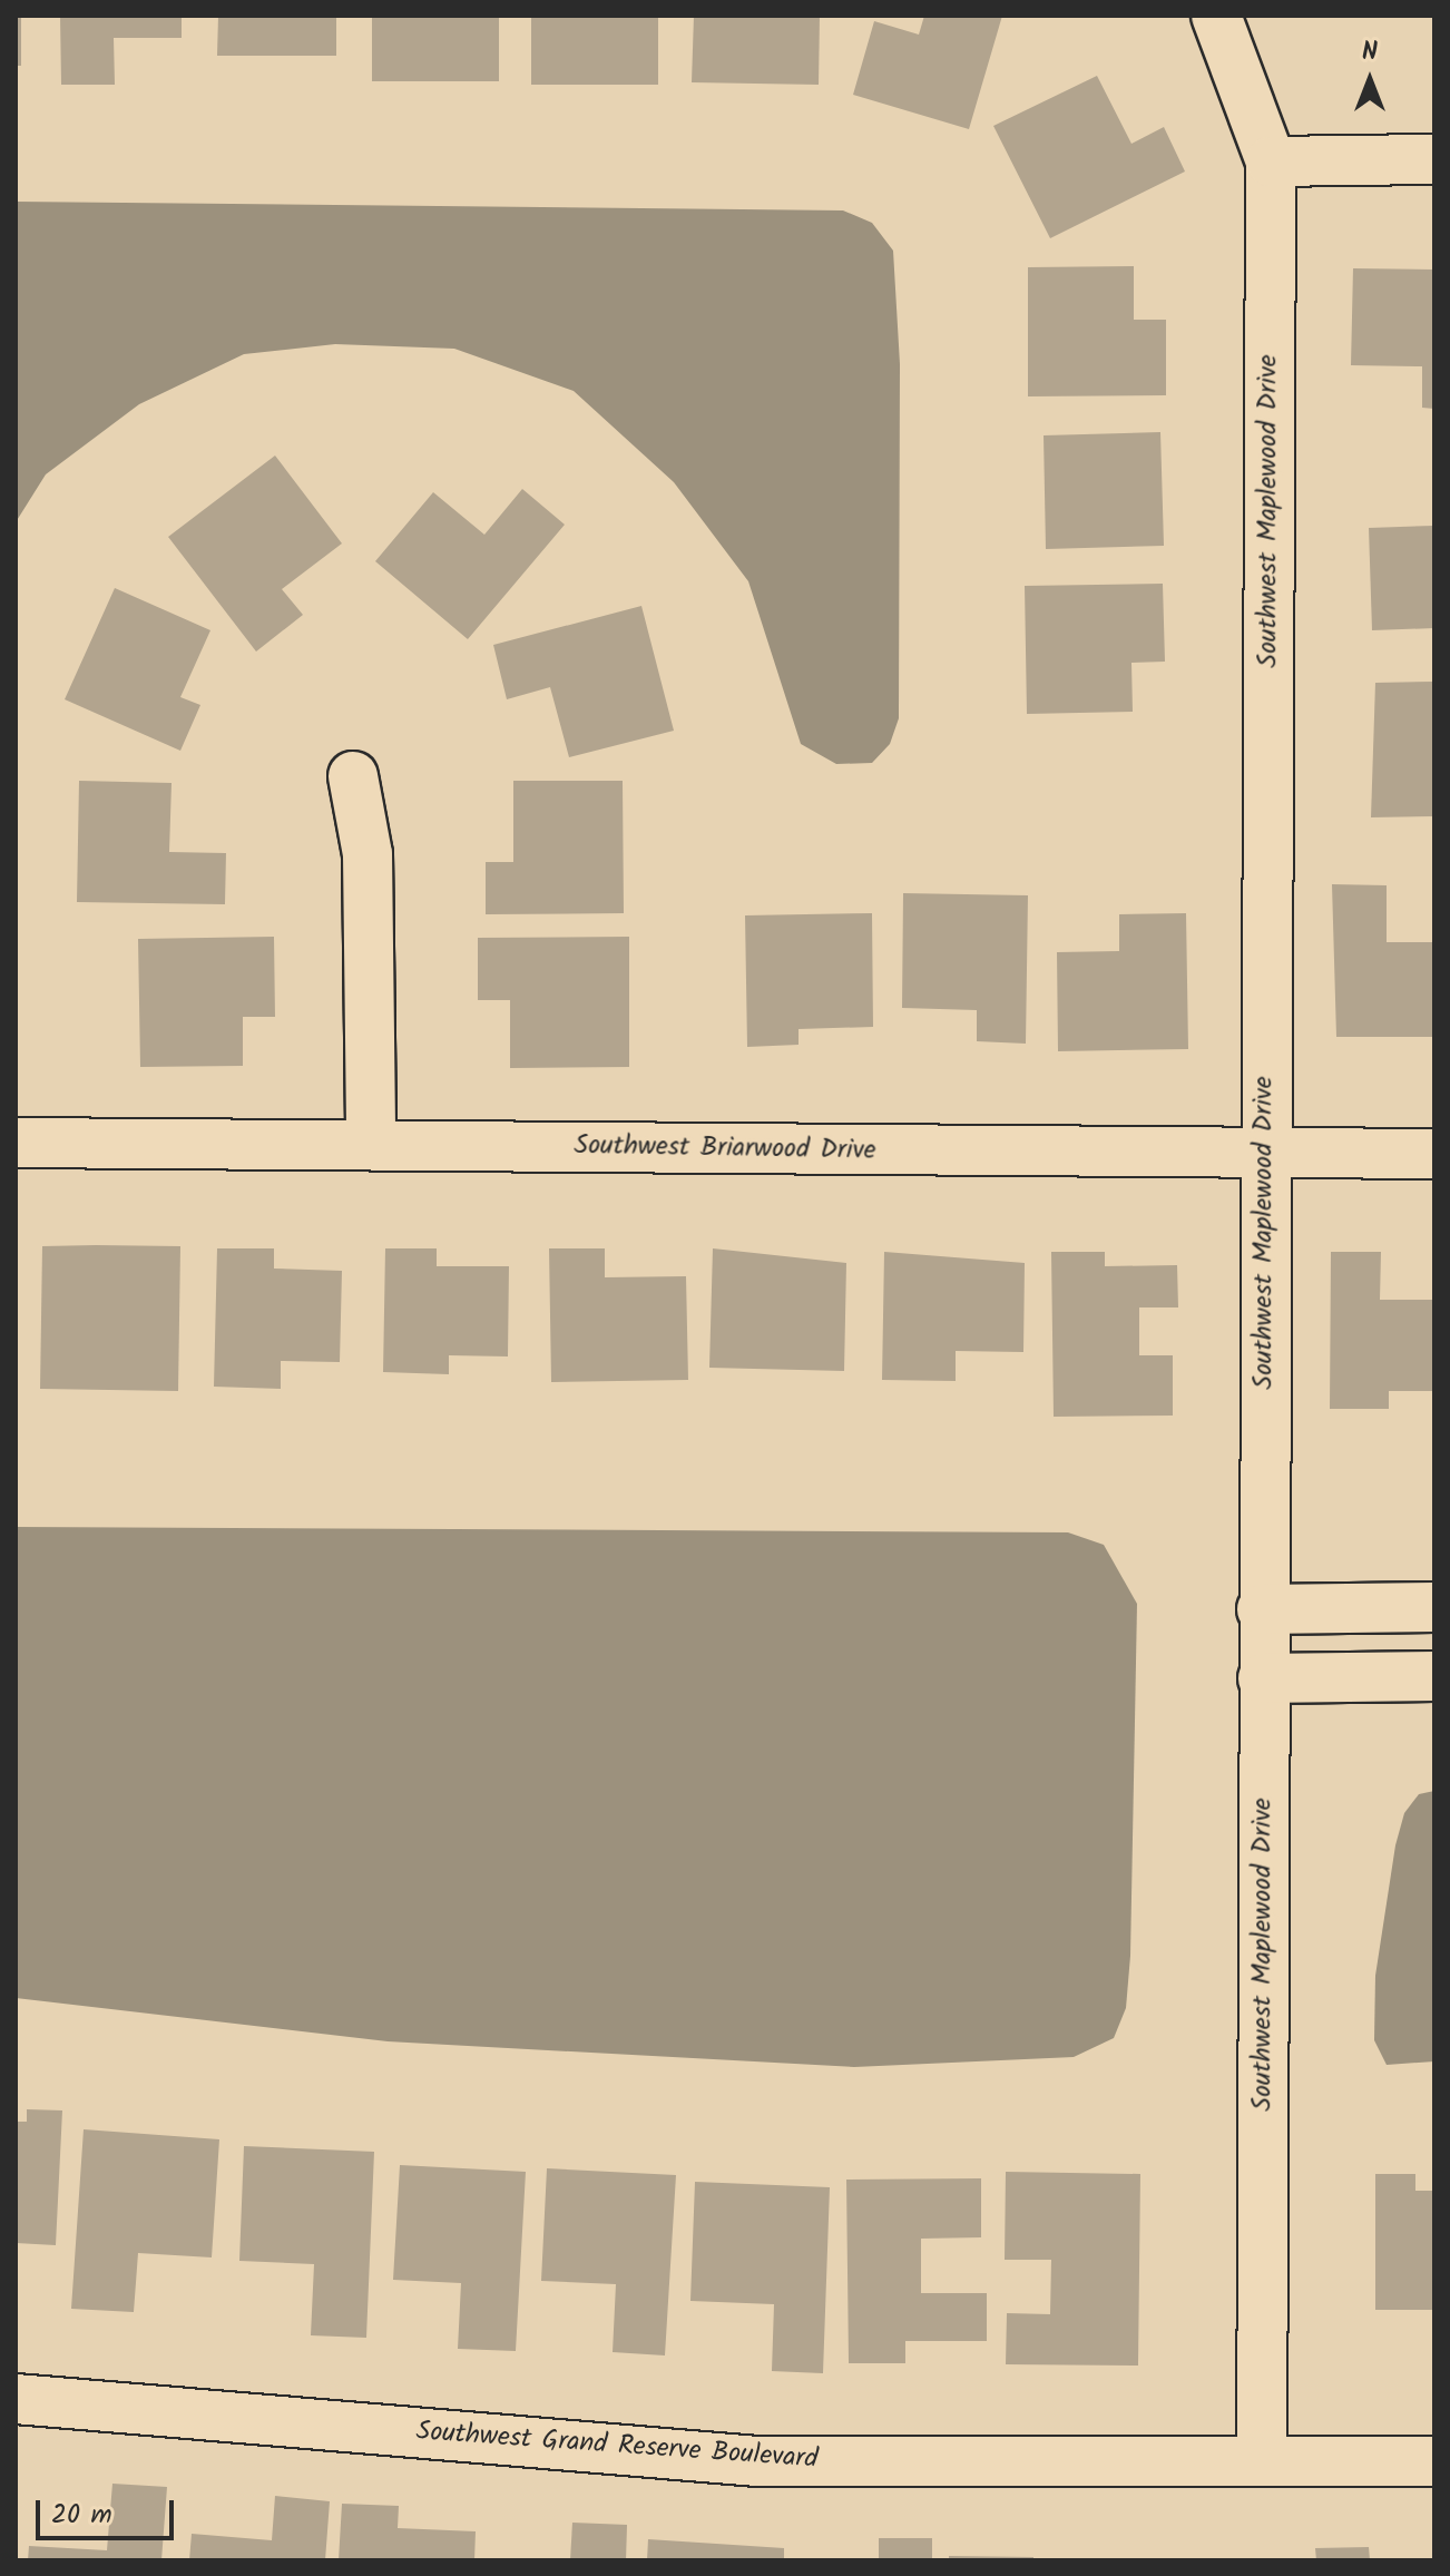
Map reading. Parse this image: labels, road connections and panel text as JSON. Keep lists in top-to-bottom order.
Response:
{
  "streets": {
    "street": ["Southwest Maplewood Drive", "Southwest Briarwood Drive", "Southwest Grand Reserve Boulevard"]
  },
  "crossings": [
    ["Southwest Maplewood Drive", "Southwest Briarwood Drive"],
    ["Southwest Maplewood Drive", "Southwest Grand Reserve Boulevard"]
  ],
  "scale_bar": "20 m",
  "north": "top"
}
